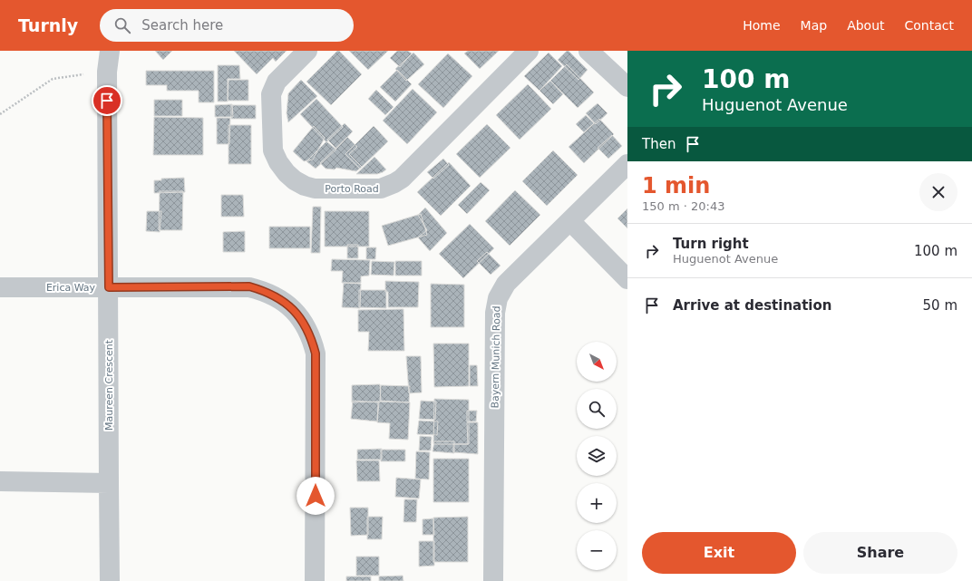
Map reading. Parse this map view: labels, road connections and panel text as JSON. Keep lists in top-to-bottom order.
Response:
{
  "streets": {
    "street": [
      "Porto Road",
      "Erica Way",
      "Bayern Munich Road",
      "Maureen Crescent"
    ]
  },
  "crossings": [
    ["Erica Way", "Maureen Crescent"]
  ],
  "north": "bottom right",
  "page": {
    "header": "Turnly",
    "search": "Search here",
    "nav": [
      "Home",
      "Map",
      "About",
      "Contact"
    ],
    "turn": ["100 m", "Huguenot Avenue"],
    "then": "Then",
    "heading": ["1 min", "150 m · 20:43"],
    "list": [
      {
        "name": "Turn right",
        "note": "Huguenot Avenue",
        "value": "100 m"
      },
      {
        "name": "Arrive at destination",
        "value": "50 m"
      }
    ],
    "map_buttons": ["+", "−"],
    "buttons": ["Exit", "Share"]
  }
}
